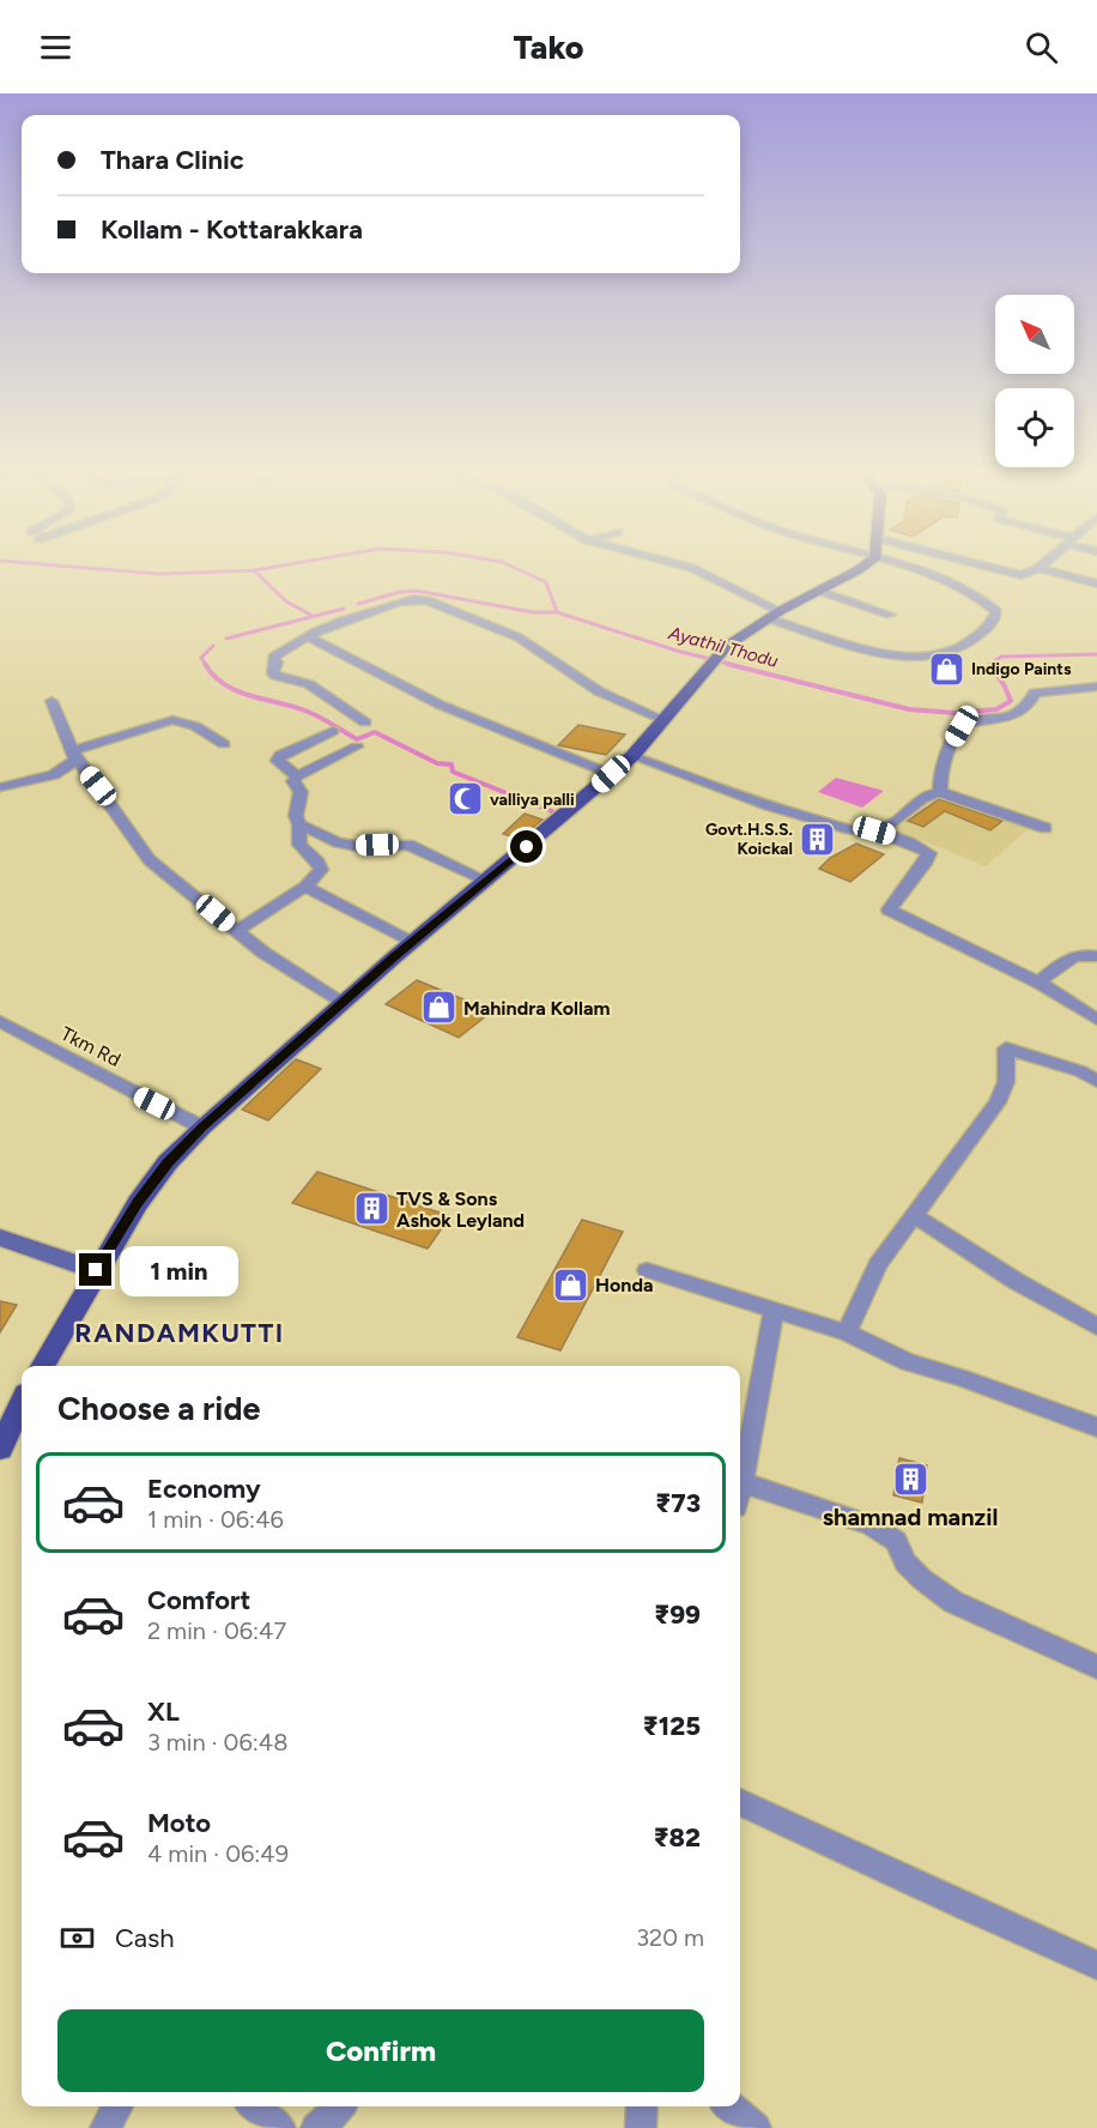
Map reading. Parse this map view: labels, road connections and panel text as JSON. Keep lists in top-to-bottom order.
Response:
{
  "streets": {
    "street": ["Tkm Rd"]
  },
  "districts": ["RANDAMKUTTI"],
  "water": ["Ayathil Thodu"],
  "places": {
    "shop": ["Indigo Paints", "Mahindra Kollam", "Honda"],
    "mosque": ["valliya palli"],
    "building": ["Govt.H.S.S. Koickal", "TVS & Sons Ashok Leyland", "shamnad manzil"]
  },
  "north": "top left",
  "page": {
    "header": "Tako",
    "banner": ["Thara Clinic", "Kollam - Kottarakkara"],
    "bubble": "1 min",
    "heading": "Choose a ride",
    "list": [
      {
        "name": "Economy",
        "note": "1 min · 06:46",
        "value": "₹73"
      },
      {
        "name": "Comfort",
        "note": "2 min · 06:47",
        "value": "₹99"
      },
      {
        "name": "XL",
        "note": "3 min · 06:48",
        "value": "₹125"
      },
      {
        "name": "Moto",
        "note": "4 min · 06:49",
        "value": "₹82"
      }
    ],
    "pay": ["Cash", "320 m"],
    "buttons": "Confirm"
  }
}
